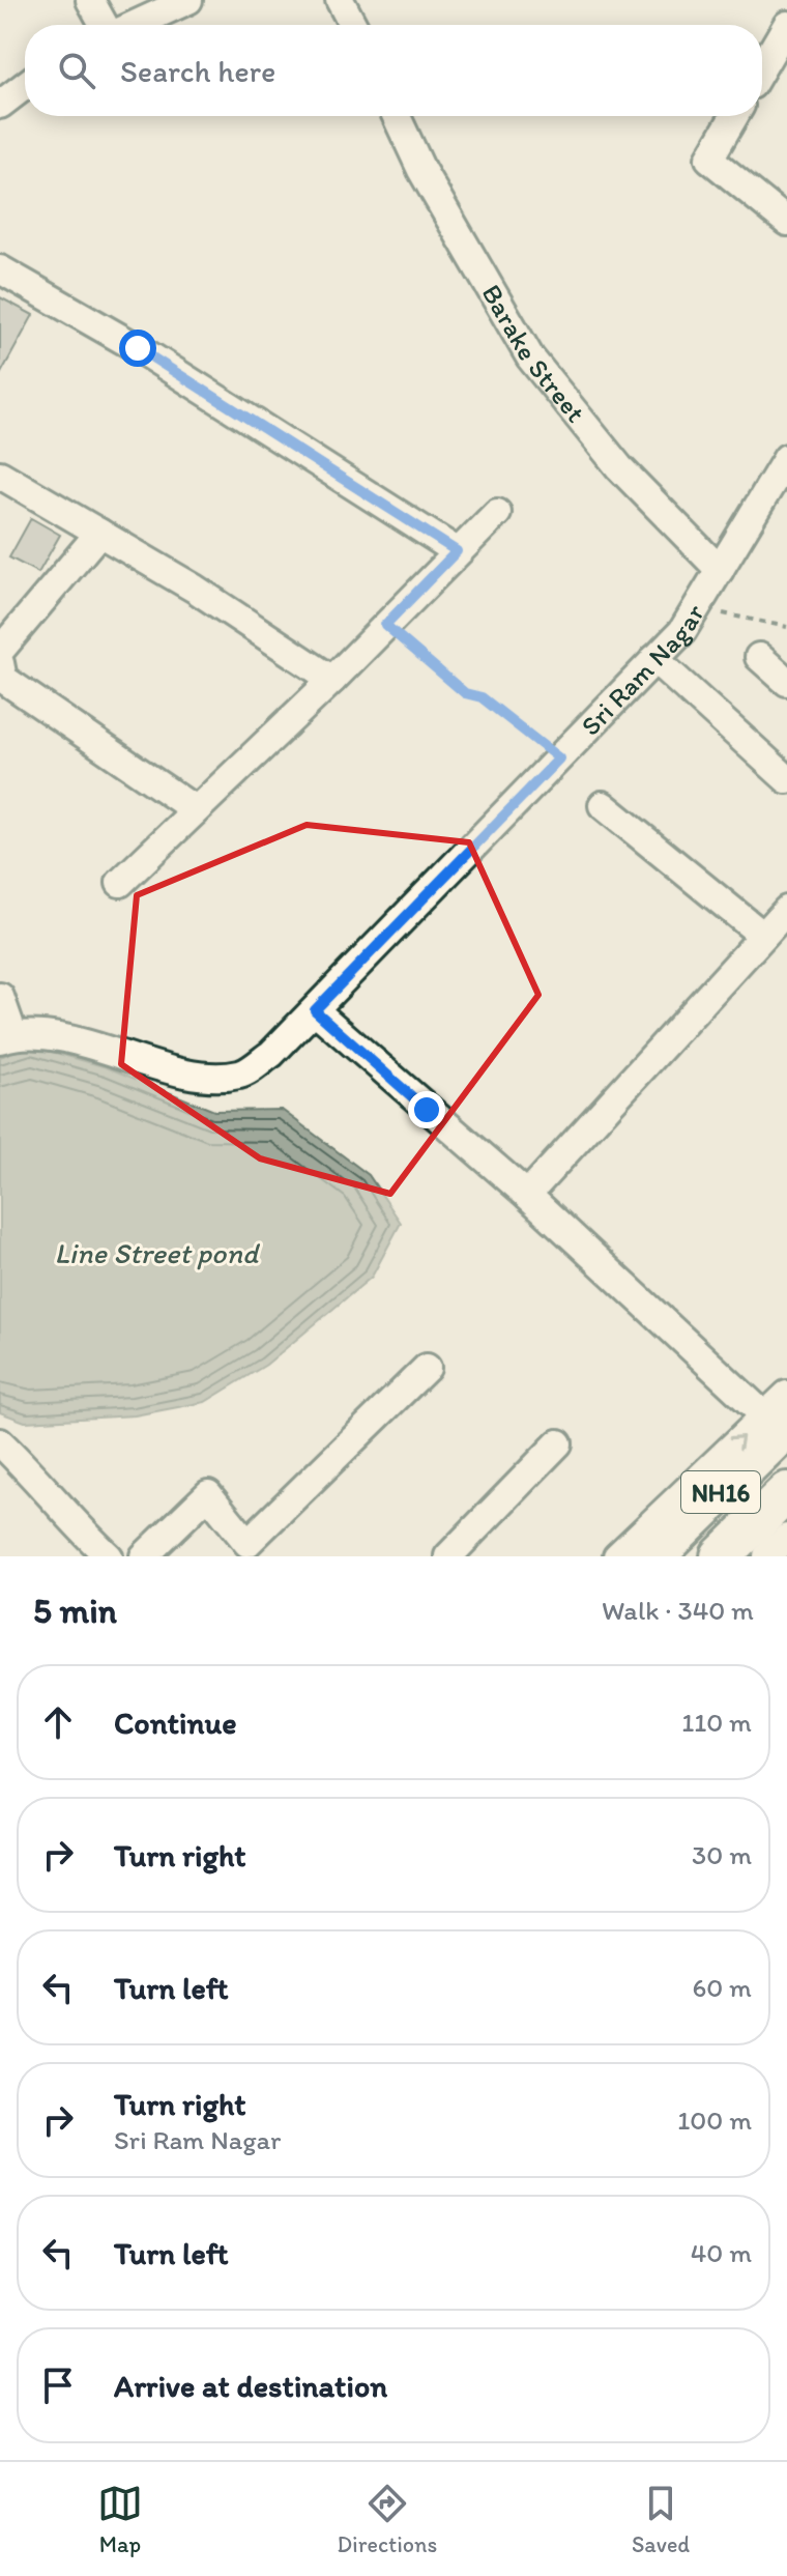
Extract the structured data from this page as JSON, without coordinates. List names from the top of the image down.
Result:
{
  "streets": {
    "highway": ["NH16"],
    "street": ["Barake Street", "Sri Ram Nagar"]
  },
  "crossings": [
    ["Barake Street", "Sri Ram Nagar"]
  ],
  "water": ["Line Street pond"],
  "page": {
    "search": "Search here",
    "heading": ["5 min", "Walk · 340 m"],
    "list": [
      ["Continue", "110 m"],
      ["Turn right", "30 m"],
      ["Turn left", "60 m"],
      ["Turn right", "Sri Ram Nagar", "100 m"],
      ["Turn left", "40 m"],
      "Arrive at destination"
    ],
    "nav": ["Map", "Directions", "Saved"]
  }
}
